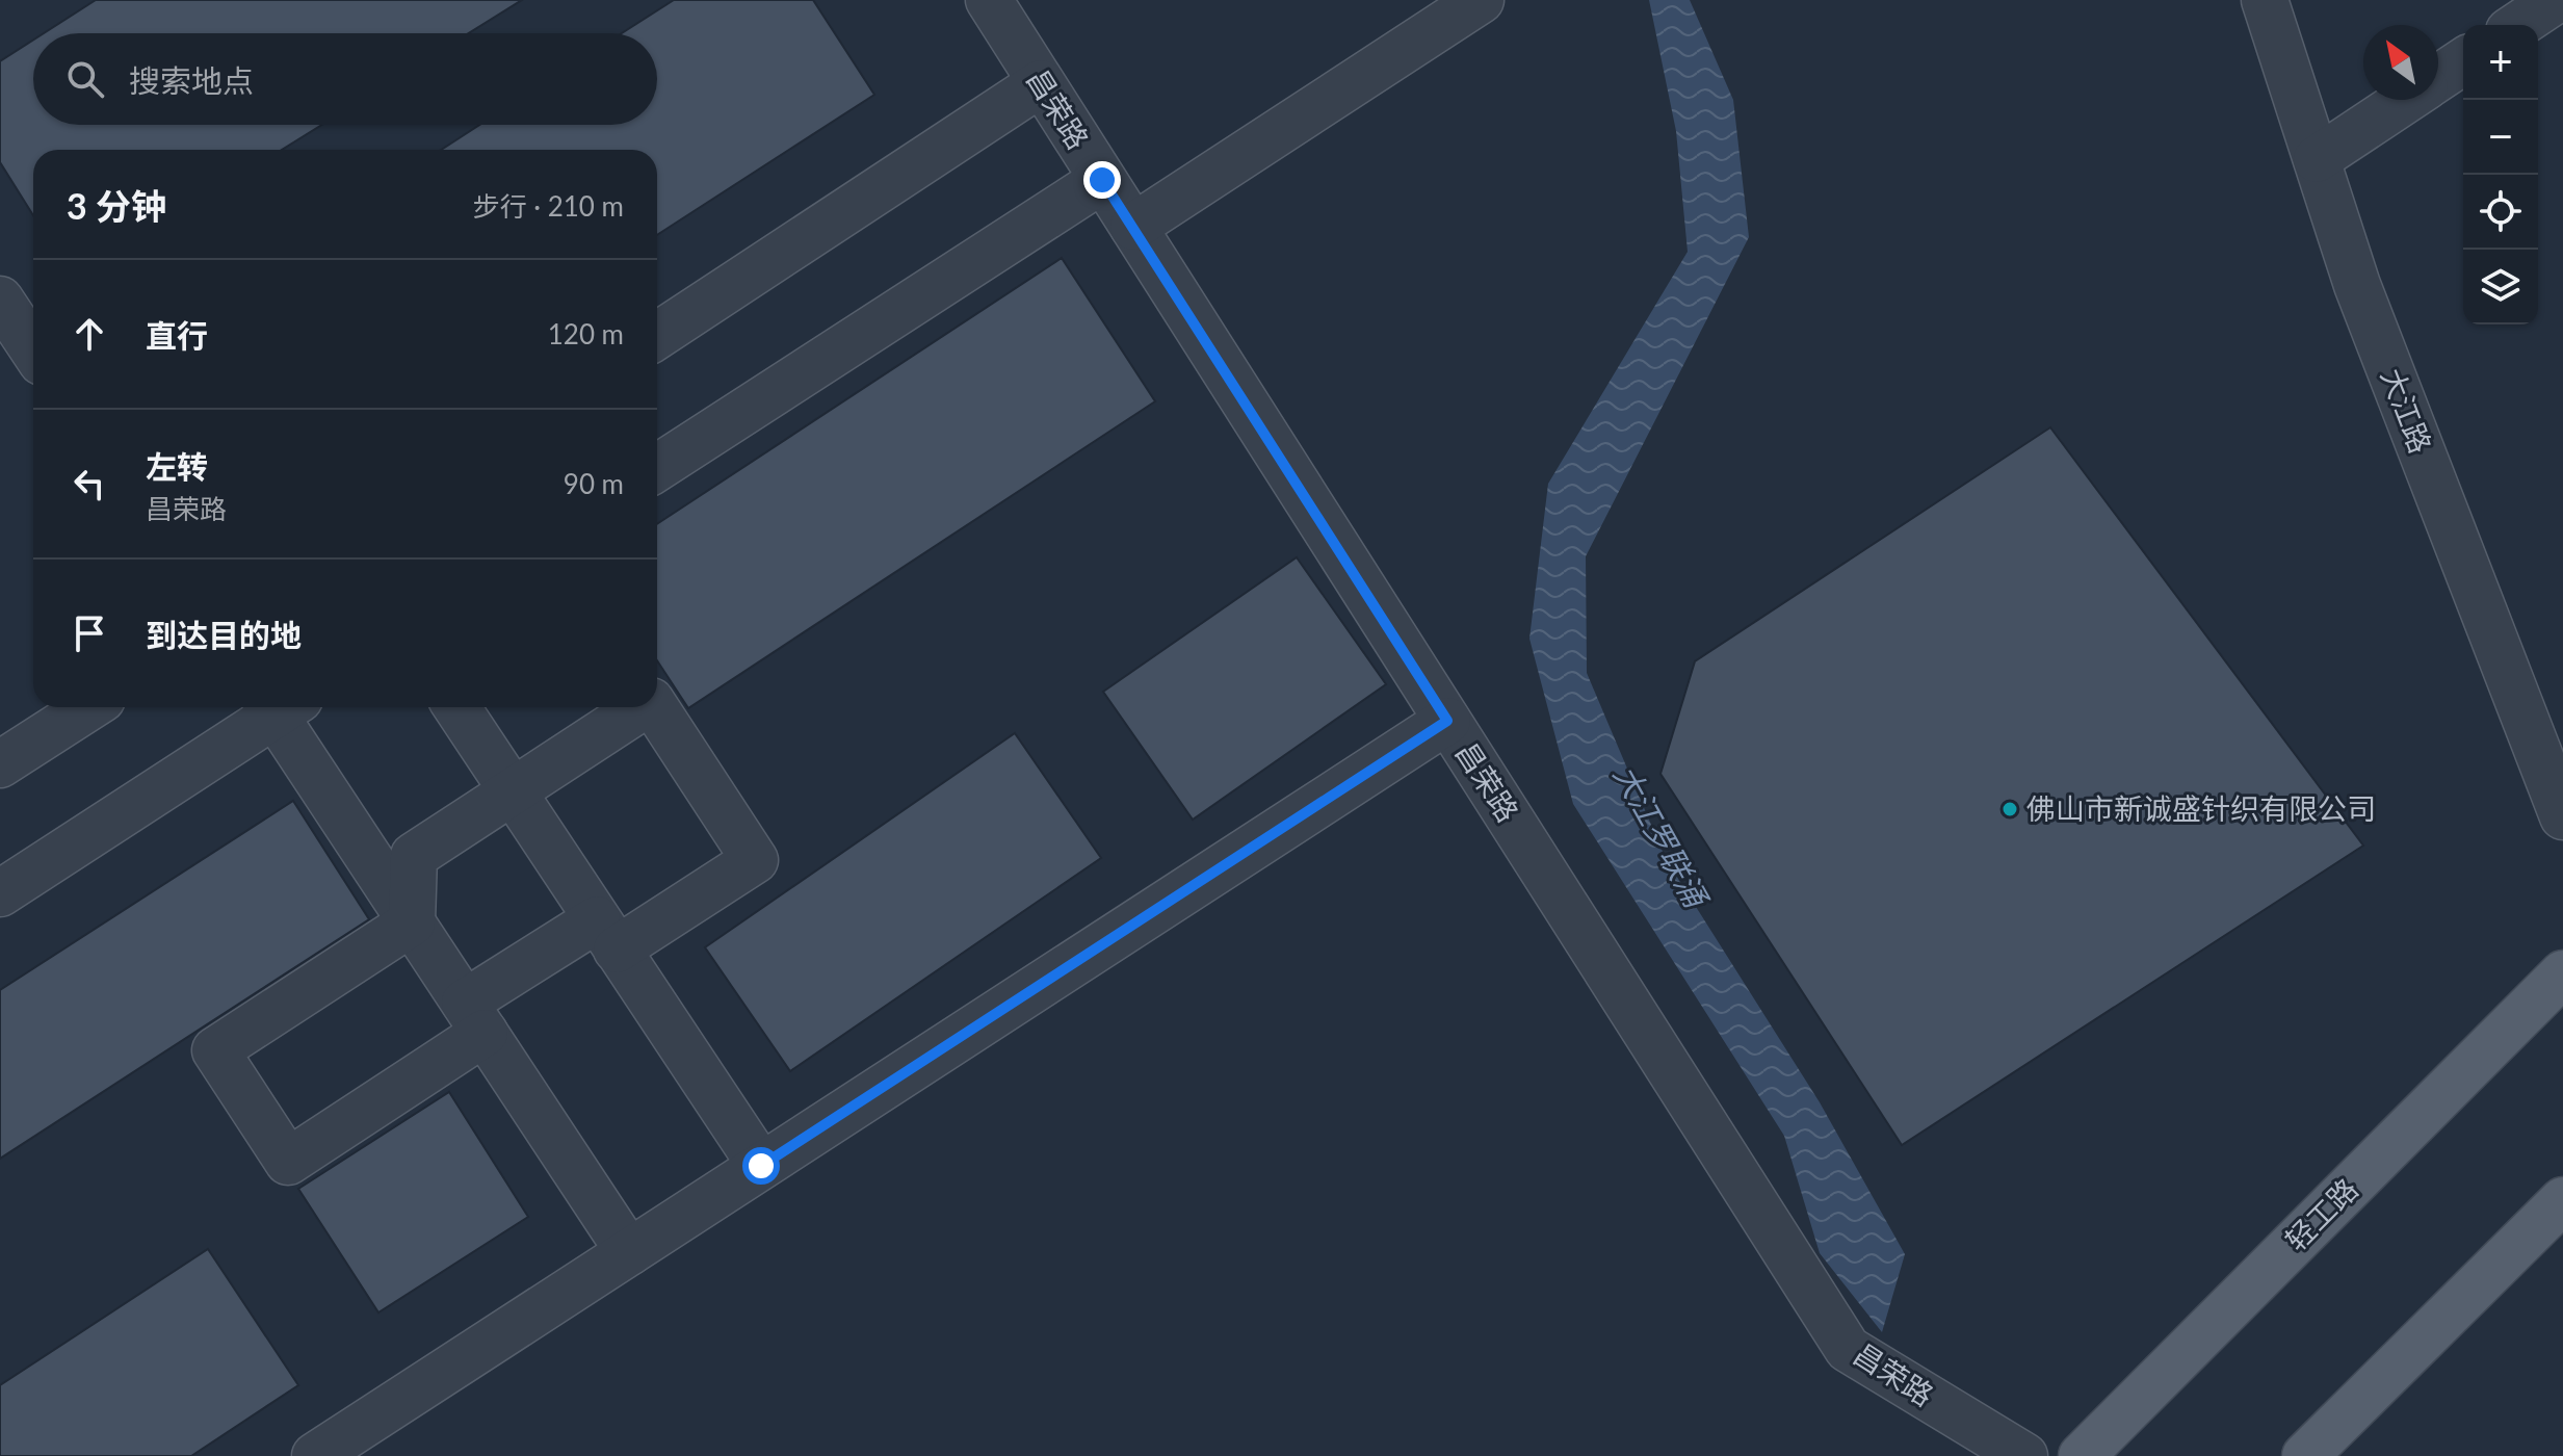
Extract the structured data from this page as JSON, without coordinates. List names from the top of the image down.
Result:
{
  "streets": {
    "main road": ["轻工路"],
    "street": ["昌荣路", "大江路"]
  },
  "water": ["大江罗联涌"],
  "places": ["佛山市新诚盛针织有限公司"],
  "north": "top left",
  "page": {
    "map_buttons": ["+", "−"],
    "search": "搜索地点",
    "heading": ["3 分钟", "步行 · 210 m"],
    "list": [
      ["直行", "120 m"],
      ["左转", "昌荣路", "90 m"],
      "到达目的地"
    ]
  }
}
